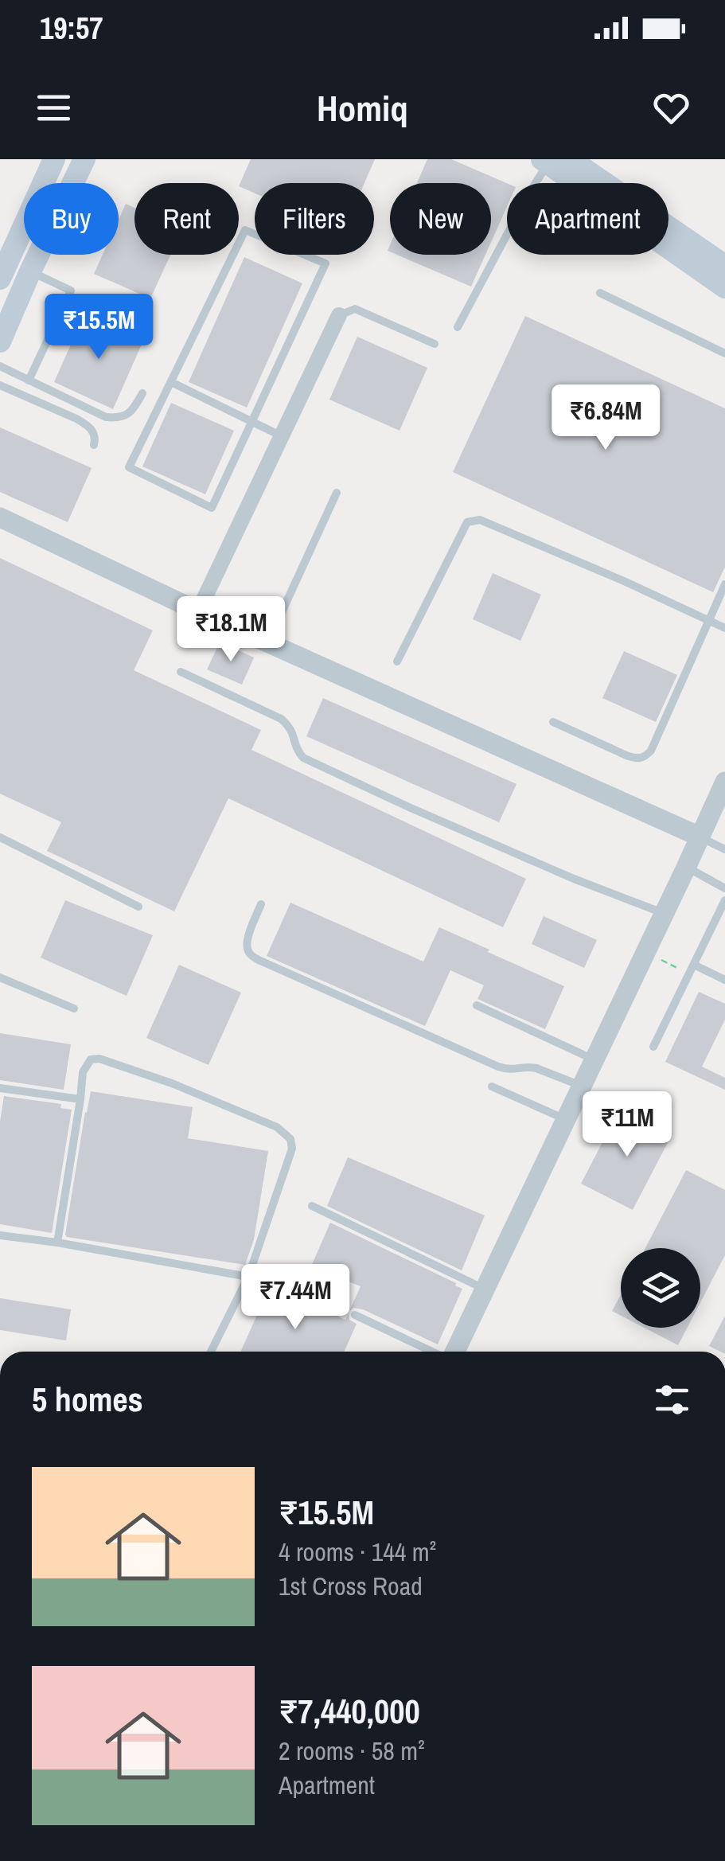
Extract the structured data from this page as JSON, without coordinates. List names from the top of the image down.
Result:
{
  "page": {
    "status": "19:57",
    "header": "Homiq",
    "chip": [
      "Buy",
      "Rent",
      "Filters",
      "New",
      "Apartment"
    ],
    "price": [
      "₹15.5M",
      "₹6.84M",
      "₹18.1M",
      "₹11M",
      "₹7.44M"
    ],
    "heading": "5 homes",
    "list": [
      {
        "name": "₹15.5M",
        "note": "4 rooms · 144 m² · 1st Cross Road"
      },
      {
        "name": "₹7,440,000",
        "note": "2 rooms · 58 m² · Apartment"
      }
    ]
  }
}
